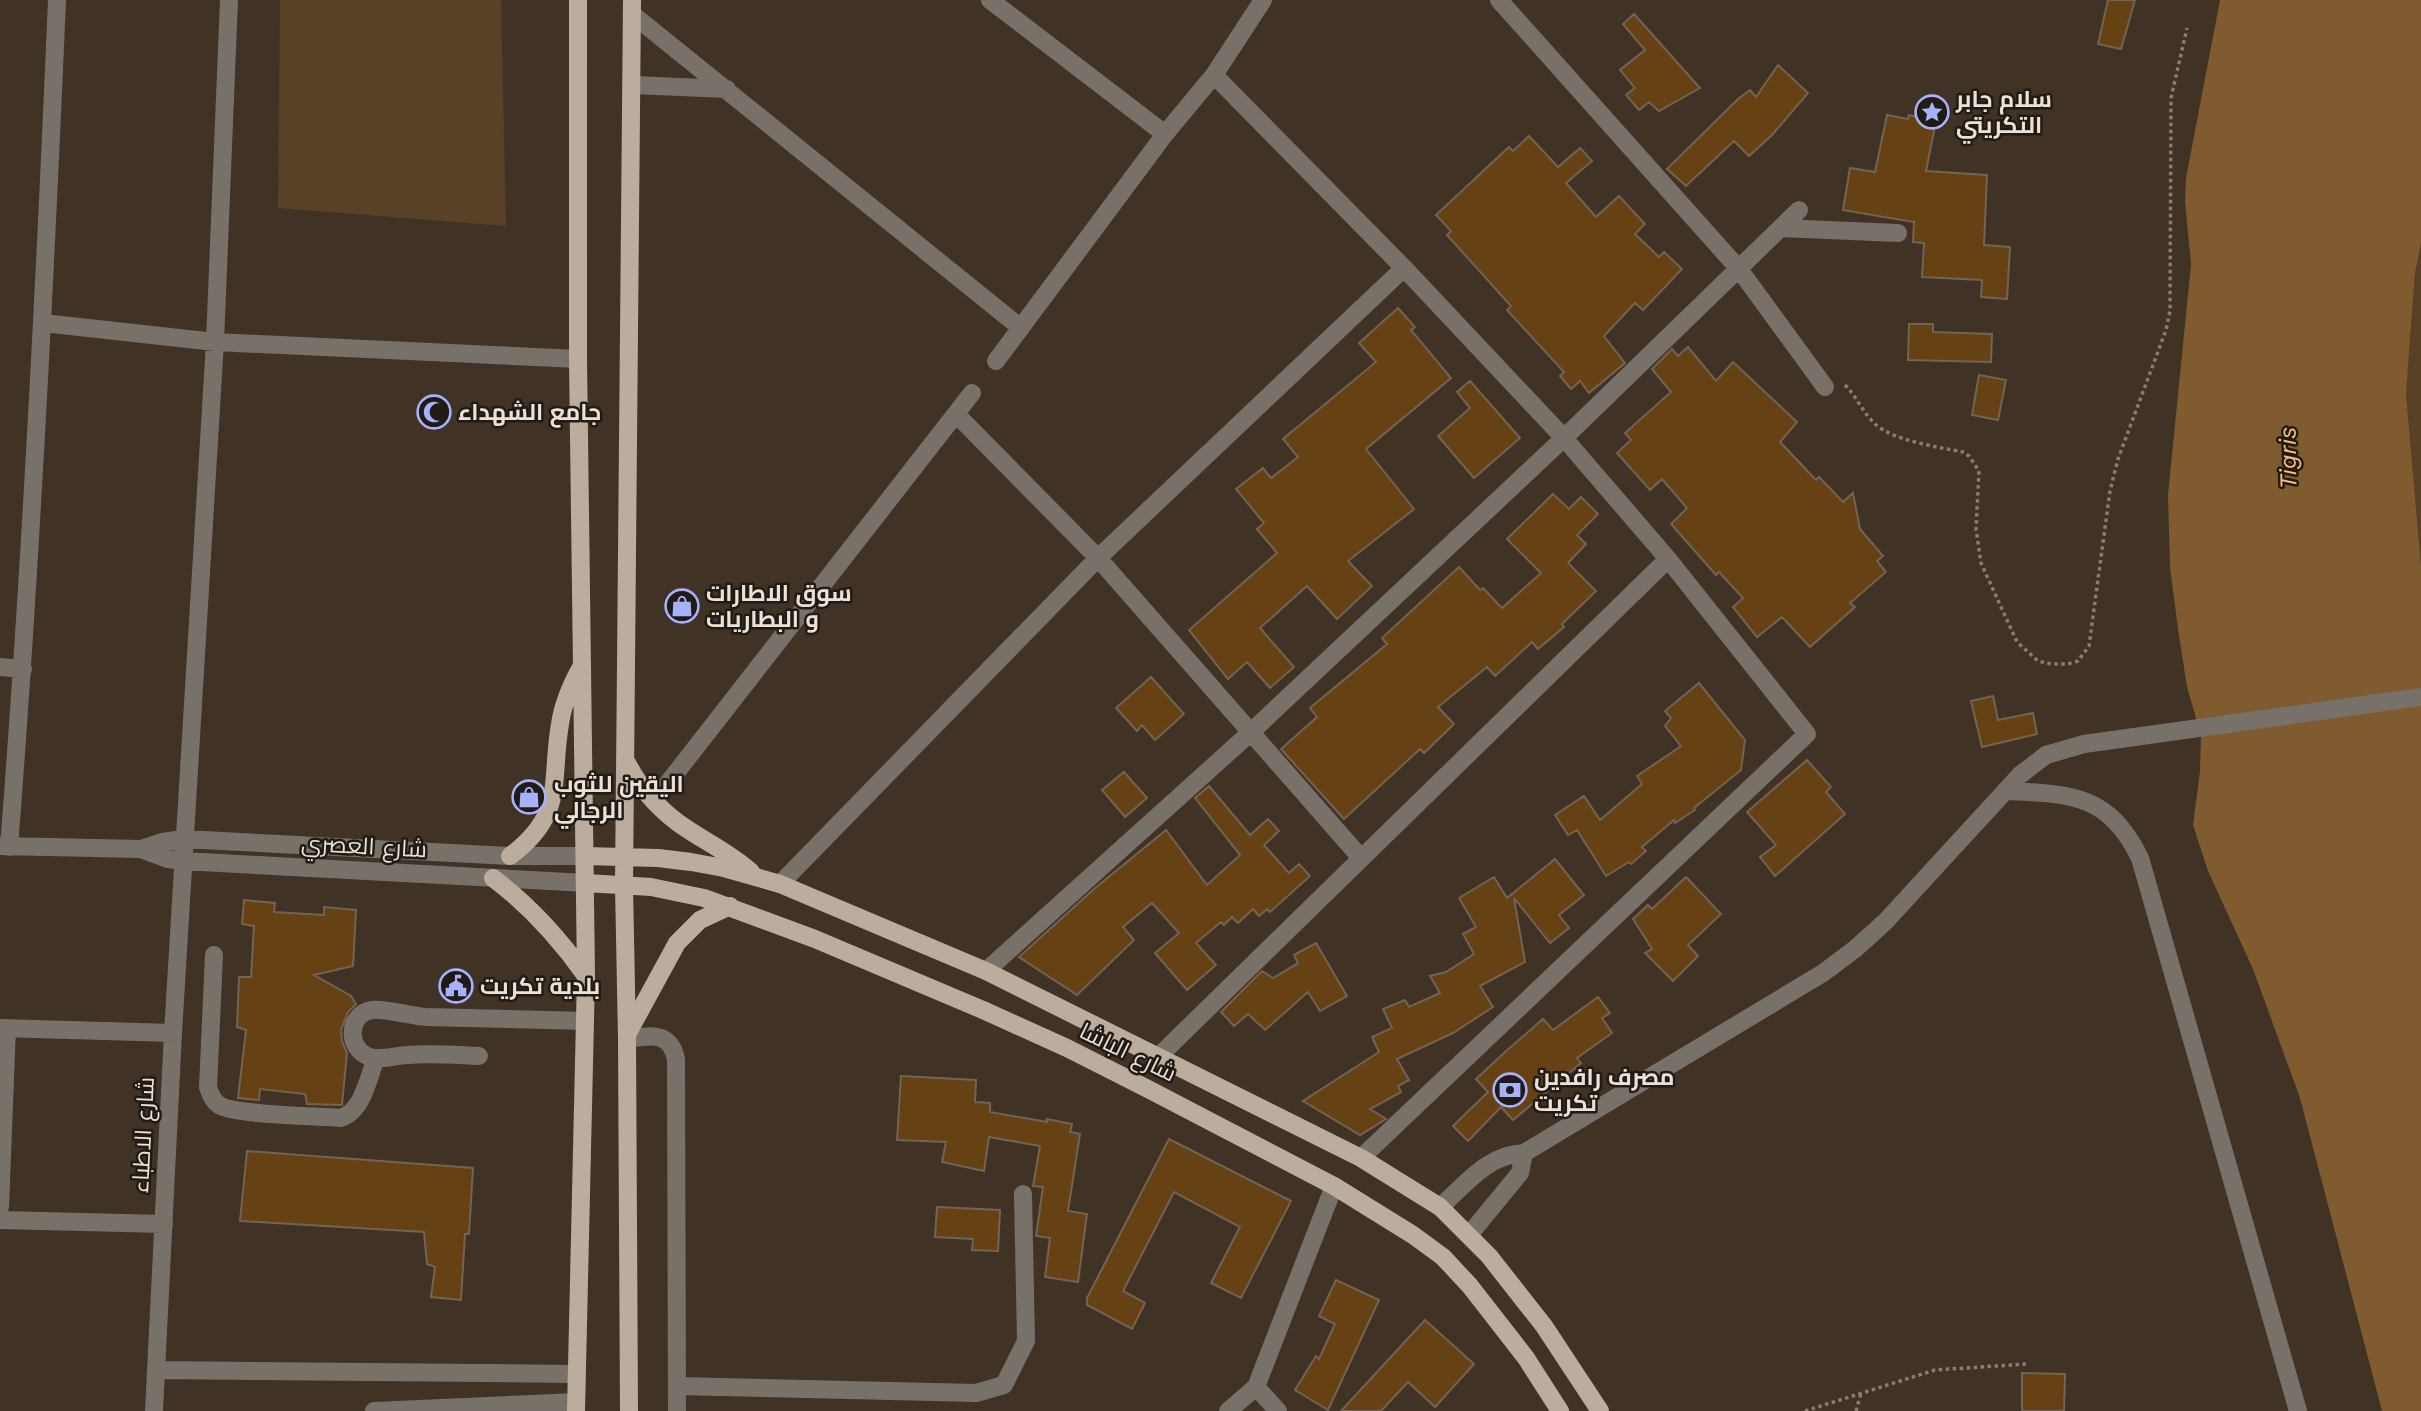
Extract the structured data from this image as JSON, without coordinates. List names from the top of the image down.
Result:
{
  "streets": {
    "main road": ["شارع الباشا"],
    "street": ["شارع العصري", "شارع الاطباء"]
  },
  "crossings": [
    ["شارع العصري", "شارع الباشا"],
    ["شارع العصري", "شارع الاطباء"]
  ],
  "water": ["Tigris"],
  "places": {
    "place": ["سلام جابر التكريتي"],
    "mosque": ["جامع الشهداء"],
    "shop": ["سوق الاطارات و البطاريات", "اليقين للثوب الرجالي"],
    "public building": ["بلدية تكريت"],
    "bank": ["مصرف رافدين تكريت"]
  }
}
